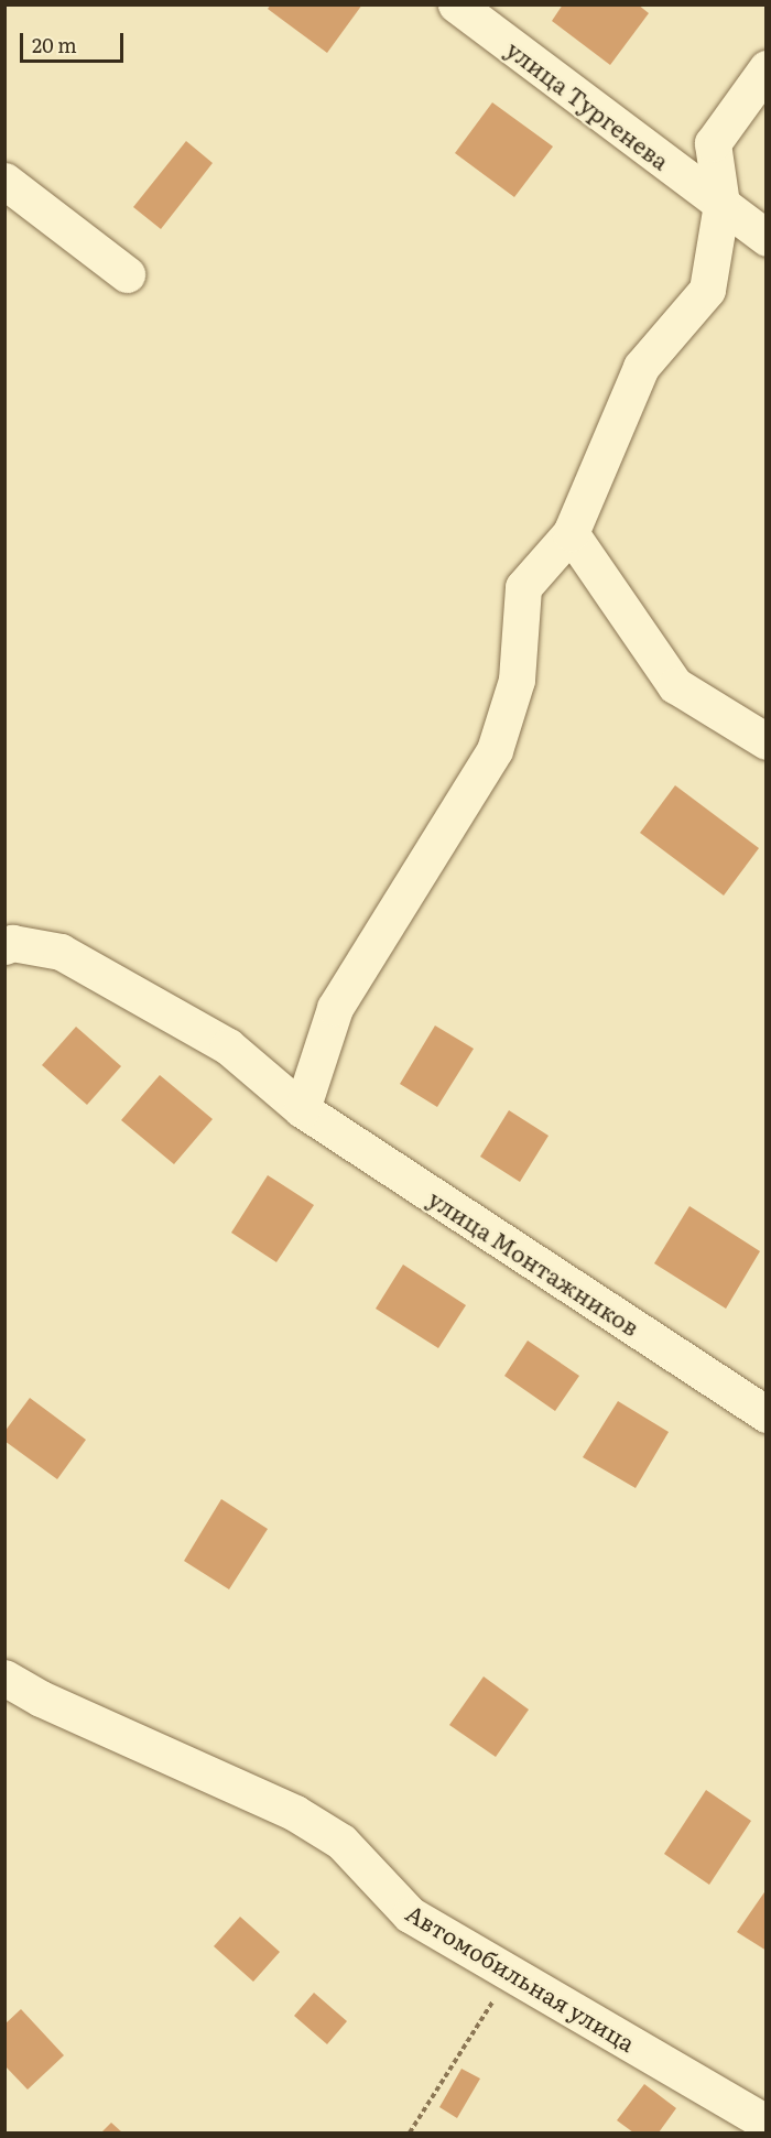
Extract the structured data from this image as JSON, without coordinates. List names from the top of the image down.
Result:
{
  "streets": {
    "street": ["улица Тургенева", "улица Монтажников", "Автомобильная улица"]
  },
  "scale_bar": "20 m"
}
